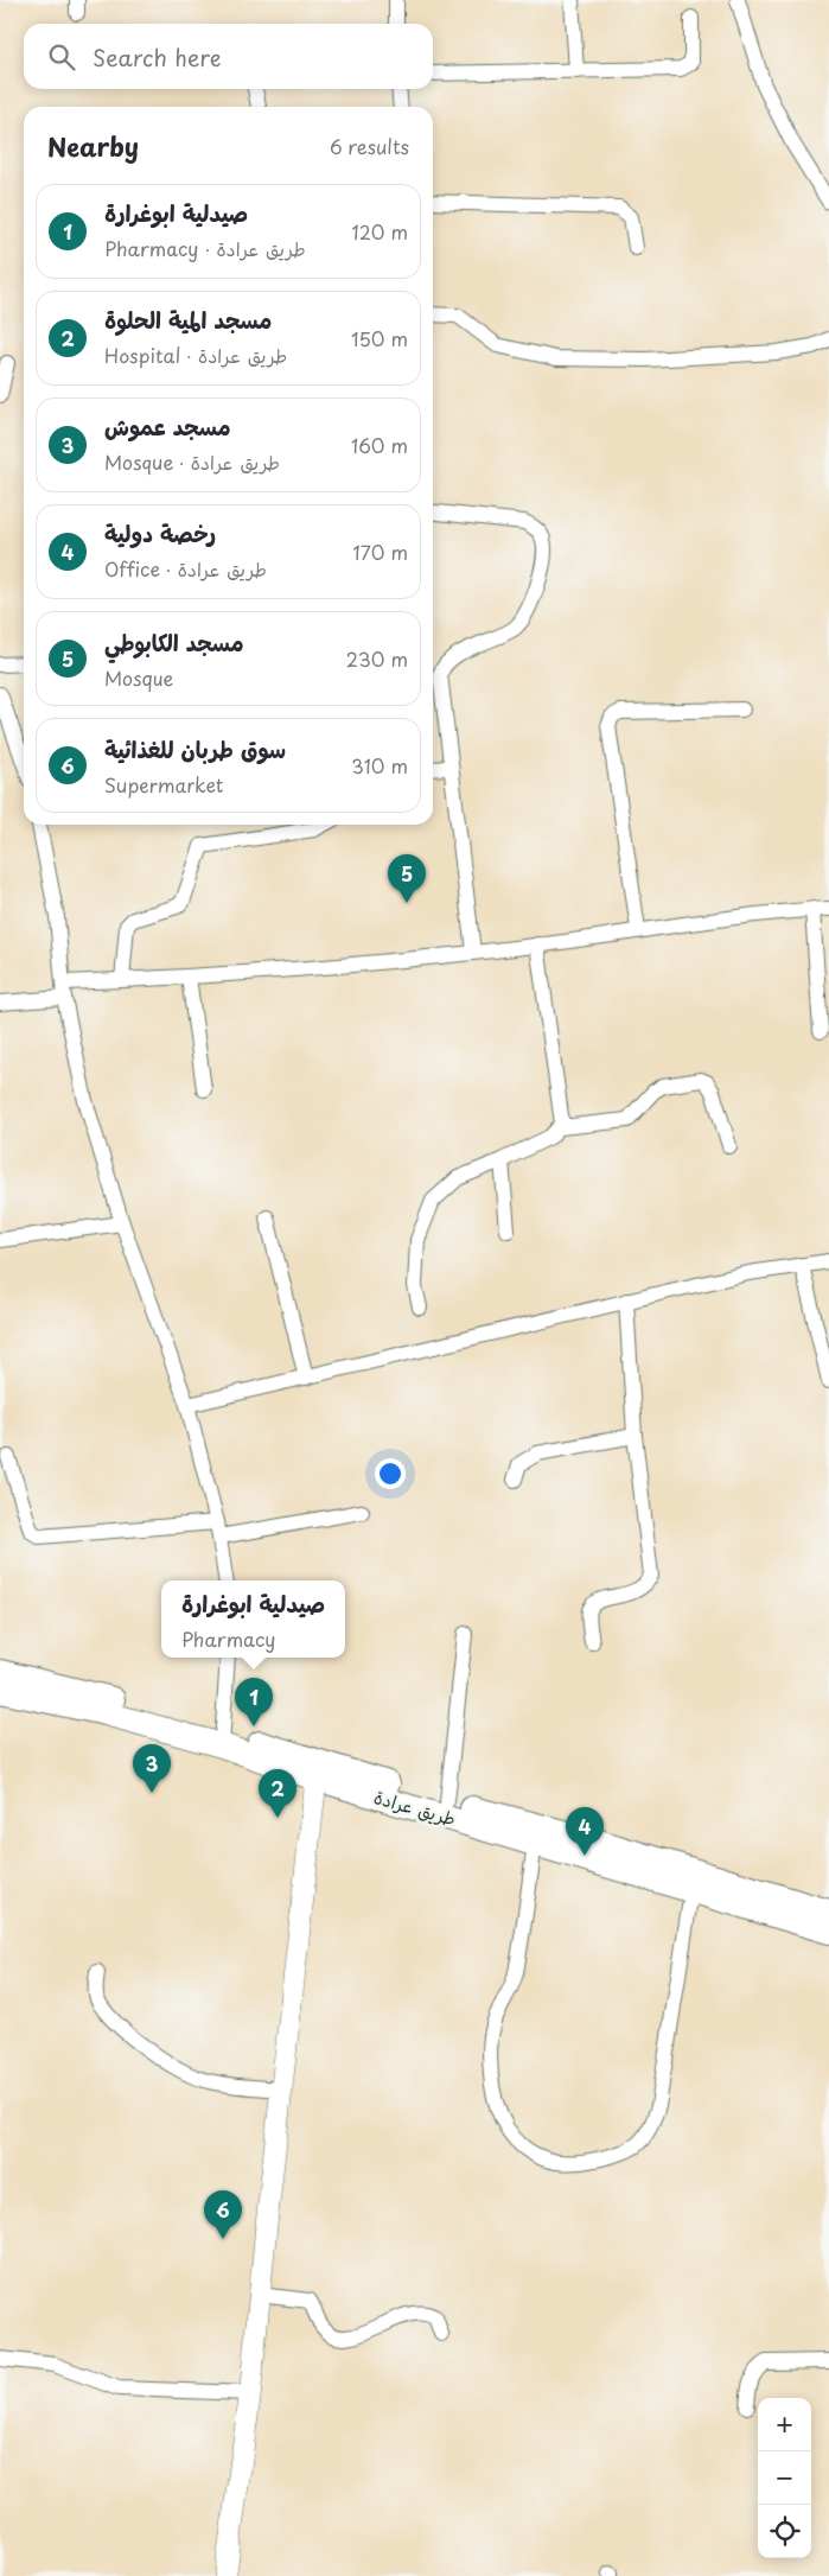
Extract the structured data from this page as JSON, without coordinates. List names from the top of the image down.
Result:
{
  "streets": {
    "main road": ["طريق عرادة"]
  },
  "page": {
    "search": "Search here",
    "heading": ["Nearby", "6 results"],
    "list": [
      {
        "mark": "1",
        "name": "صيدلية ابوغرارة",
        "note": "Pharmacy · طريق عرادة",
        "value": "120 m"
      },
      {
        "mark": "2",
        "name": "مسجد المية الحلوة",
        "note": "Hospital · طريق عرادة",
        "value": "150 m"
      },
      {
        "mark": "3",
        "name": "مسجد عموش",
        "note": "Mosque · طريق عرادة",
        "value": "160 m"
      },
      {
        "mark": "4",
        "name": "رخصة دولية",
        "note": "Office · طريق عرادة",
        "value": "170 m"
      },
      {
        "mark": "5",
        "name": "مسجد الكابوطي",
        "note": "Mosque",
        "value": "230 m"
      },
      {
        "mark": "6",
        "name": "سوق طربان للغذائية",
        "note": "Supermarket",
        "value": "310 m"
      }
    ],
    "pins": [
      "5",
      "1",
      "3",
      "2",
      "4",
      "6"
    ],
    "popup": ["صيدلية ابوغرارة", "Pharmacy"],
    "map_buttons": ["+", "−"]
  }
}
